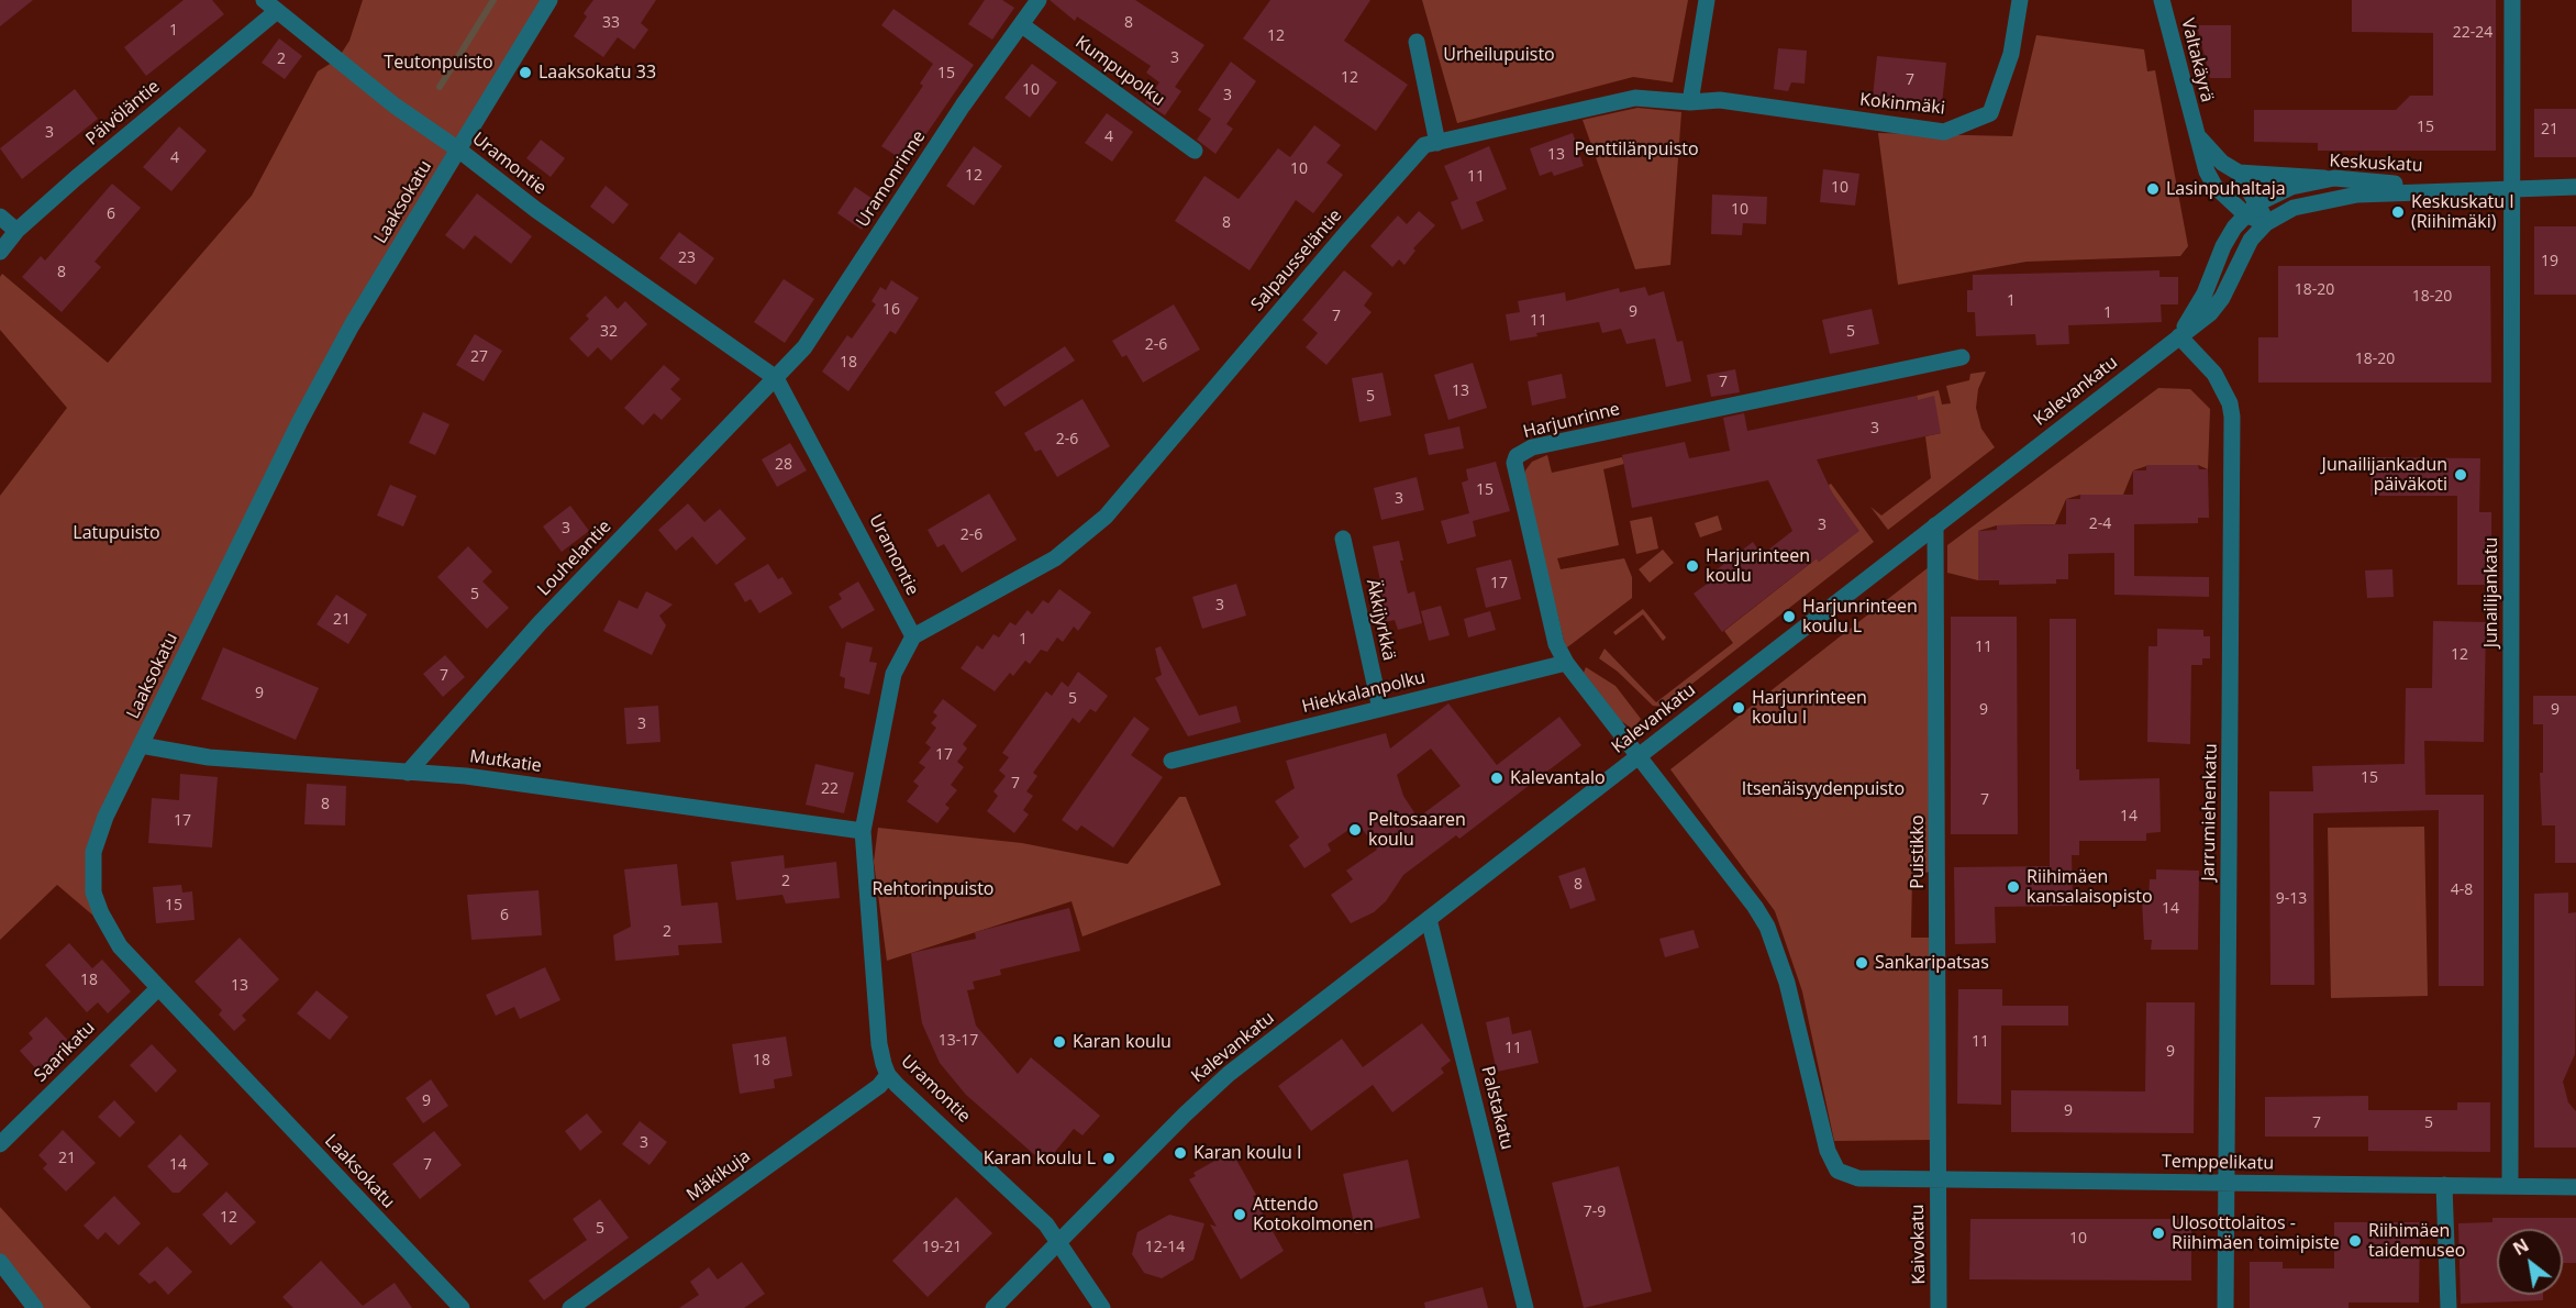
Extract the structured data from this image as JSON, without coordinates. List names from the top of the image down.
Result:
{
  "streets": {
    "street": [
      "Valtakäyrä",
      "Kumpupolku",
      "Kokinmäki",
      "Päivöläntie",
      "Uramontie",
      "Keskuskatu",
      "Uramonrinne",
      "Laaksokatu",
      "Salpausseläntie",
      "Kalevankatu",
      "Harjunrinne",
      "Louhelantie",
      "Junailijankatu",
      "Äkkijyrkkä",
      "Hiekkalanpolku",
      "Mutkatie",
      "Jarrumiehenkatu",
      "Puistikko",
      "Saarikatu",
      "Palstakatu",
      "Temppelikatu",
      "Mäkikuja",
      "Kaivokatu"
    ]
  },
  "crossings": [
    ["Valtakäyrä", "Keskuskatu"],
    ["Valtakäyrä", "Kalevankatu"],
    ["Kumpupolku", "Uramonrinne"],
    ["Kokinmäki", "Salpausseläntie"],
    ["Päivöläntie", "Uramontie"],
    ["Uramontie", "Uramonrinne"],
    ["Uramontie", "Laaksokatu"],
    ["Uramontie", "Salpausseläntie"],
    ["Uramontie", "Kalevankatu"],
    ["Uramontie", "Louhelantie"],
    ["Uramontie", "Mutkatie"],
    ["Uramontie", "Mäkikuja"],
    ["Keskuskatu", "Kalevankatu"],
    ["Keskuskatu", "Junailijankatu"],
    ["Uramonrinne", "Louhelantie"],
    ["Laaksokatu", "Mutkatie"],
    ["Laaksokatu", "Saarikatu"],
    ["Kalevankatu", "Harjunrinne"],
    ["Kalevankatu", "Jarrumiehenkatu"],
    ["Kalevankatu", "Puistikko"],
    ["Kalevankatu", "Palstakatu"],
    ["Kalevankatu", "Temppelikatu"],
    ["Harjunrinne", "Hiekkalanpolku"],
    ["Harjunrinne", "Temppelikatu"],
    ["Louhelantie", "Mutkatie"],
    ["Junailijankatu", "Temppelikatu"],
    ["Äkkijyrkkä", "Hiekkalanpolku"],
    ["Jarrumiehenkatu", "Temppelikatu"],
    ["Puistikko", "Temppelikatu"],
    ["Puistikko", "Kaivokatu"],
    ["Temppelikatu", "Kaivokatu"]
  ],
  "parks": [
    "Urheilupuisto",
    "Teutonpuisto",
    "Penttilänpuisto",
    "Latupuisto",
    "Itsenäisyydenpuisto",
    "Rehtorinpuisto"
  ],
  "places": [
    "Laaksokatu 33",
    "Lasinpuhaltaja",
    "Keskuskatu I (Riihimäki)",
    "Junailijankadun päiväkoti",
    "Harjurinteen koulu",
    "Harjunrinteen koulu L",
    "Harjunrinteen koulu I",
    "Kalevantalo",
    "Peltosaaren koulu",
    "Riihimäen kansalaisopisto",
    "Sankaripatsas",
    "Karan koulu",
    "Karan koulu I",
    "Karan koulu L",
    "Attendo Kotokolmonen",
    "Ulosottolaitos - Riihimäen toimipiste",
    "Riihimäen taidemuseo"
  ],
  "house_numbers": [
    "33",
    "8",
    "1",
    "22-24",
    "12",
    "3",
    "2",
    "15",
    "12",
    "7",
    "10",
    "3",
    "15",
    "21",
    "3",
    "4",
    "13",
    "4",
    "10",
    "12",
    "11",
    "10",
    "10",
    "6",
    "8",
    "23",
    "19",
    "8",
    "18-20",
    "18-20",
    "1",
    "16",
    "9",
    "1",
    "7",
    "11",
    "32",
    "5",
    "2-6",
    "27",
    "18-20",
    "18",
    "7",
    "13",
    "5",
    "3",
    "2-6",
    "28",
    "15",
    "3",
    "2-4",
    "3",
    "3",
    "2-6",
    "17",
    "5",
    "3",
    "21",
    "1",
    "11",
    "12",
    "7",
    "9",
    "5",
    "9",
    "9",
    "3",
    "17",
    "15",
    "7",
    "22",
    "7",
    "8",
    "14",
    "17",
    "2",
    "8",
    "4-8",
    "9-13",
    "15",
    "14",
    "6",
    "2",
    "18",
    "13",
    "13-17",
    "11",
    "11",
    "9",
    "18",
    "9",
    "9",
    "7",
    "5",
    "3",
    "21",
    "14",
    "7",
    "7-9",
    "12",
    "5",
    "10",
    "19-21",
    "12-14"
  ],
  "north": "top left"
}
